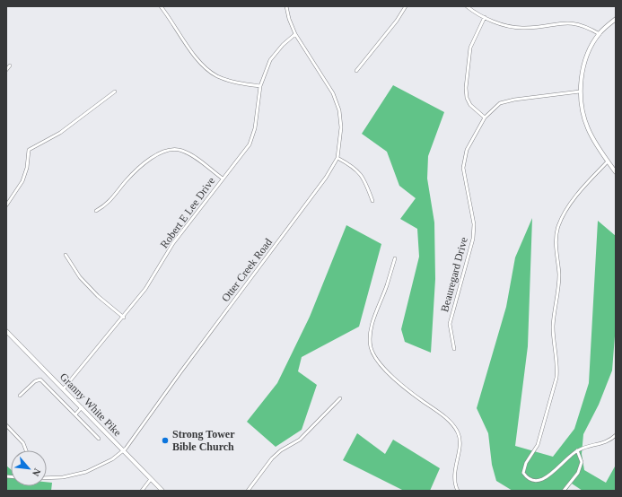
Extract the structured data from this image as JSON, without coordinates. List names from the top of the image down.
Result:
{
  "streets": {
    "main road": ["Granny White Pike"],
    "street": ["Robert E Lee Drive", "Otter Creek Road", "Beauregard Drive"]
  },
  "crossings": [
    ["Robert E Lee Drive", "Otter Creek Road"],
    ["Robert E Lee Drive", "Granny White Pike"],
    ["Otter Creek Road", "Granny White Pike"]
  ],
  "places": ["Strong Tower Bible Church"],
  "north": "bottom right"
}
